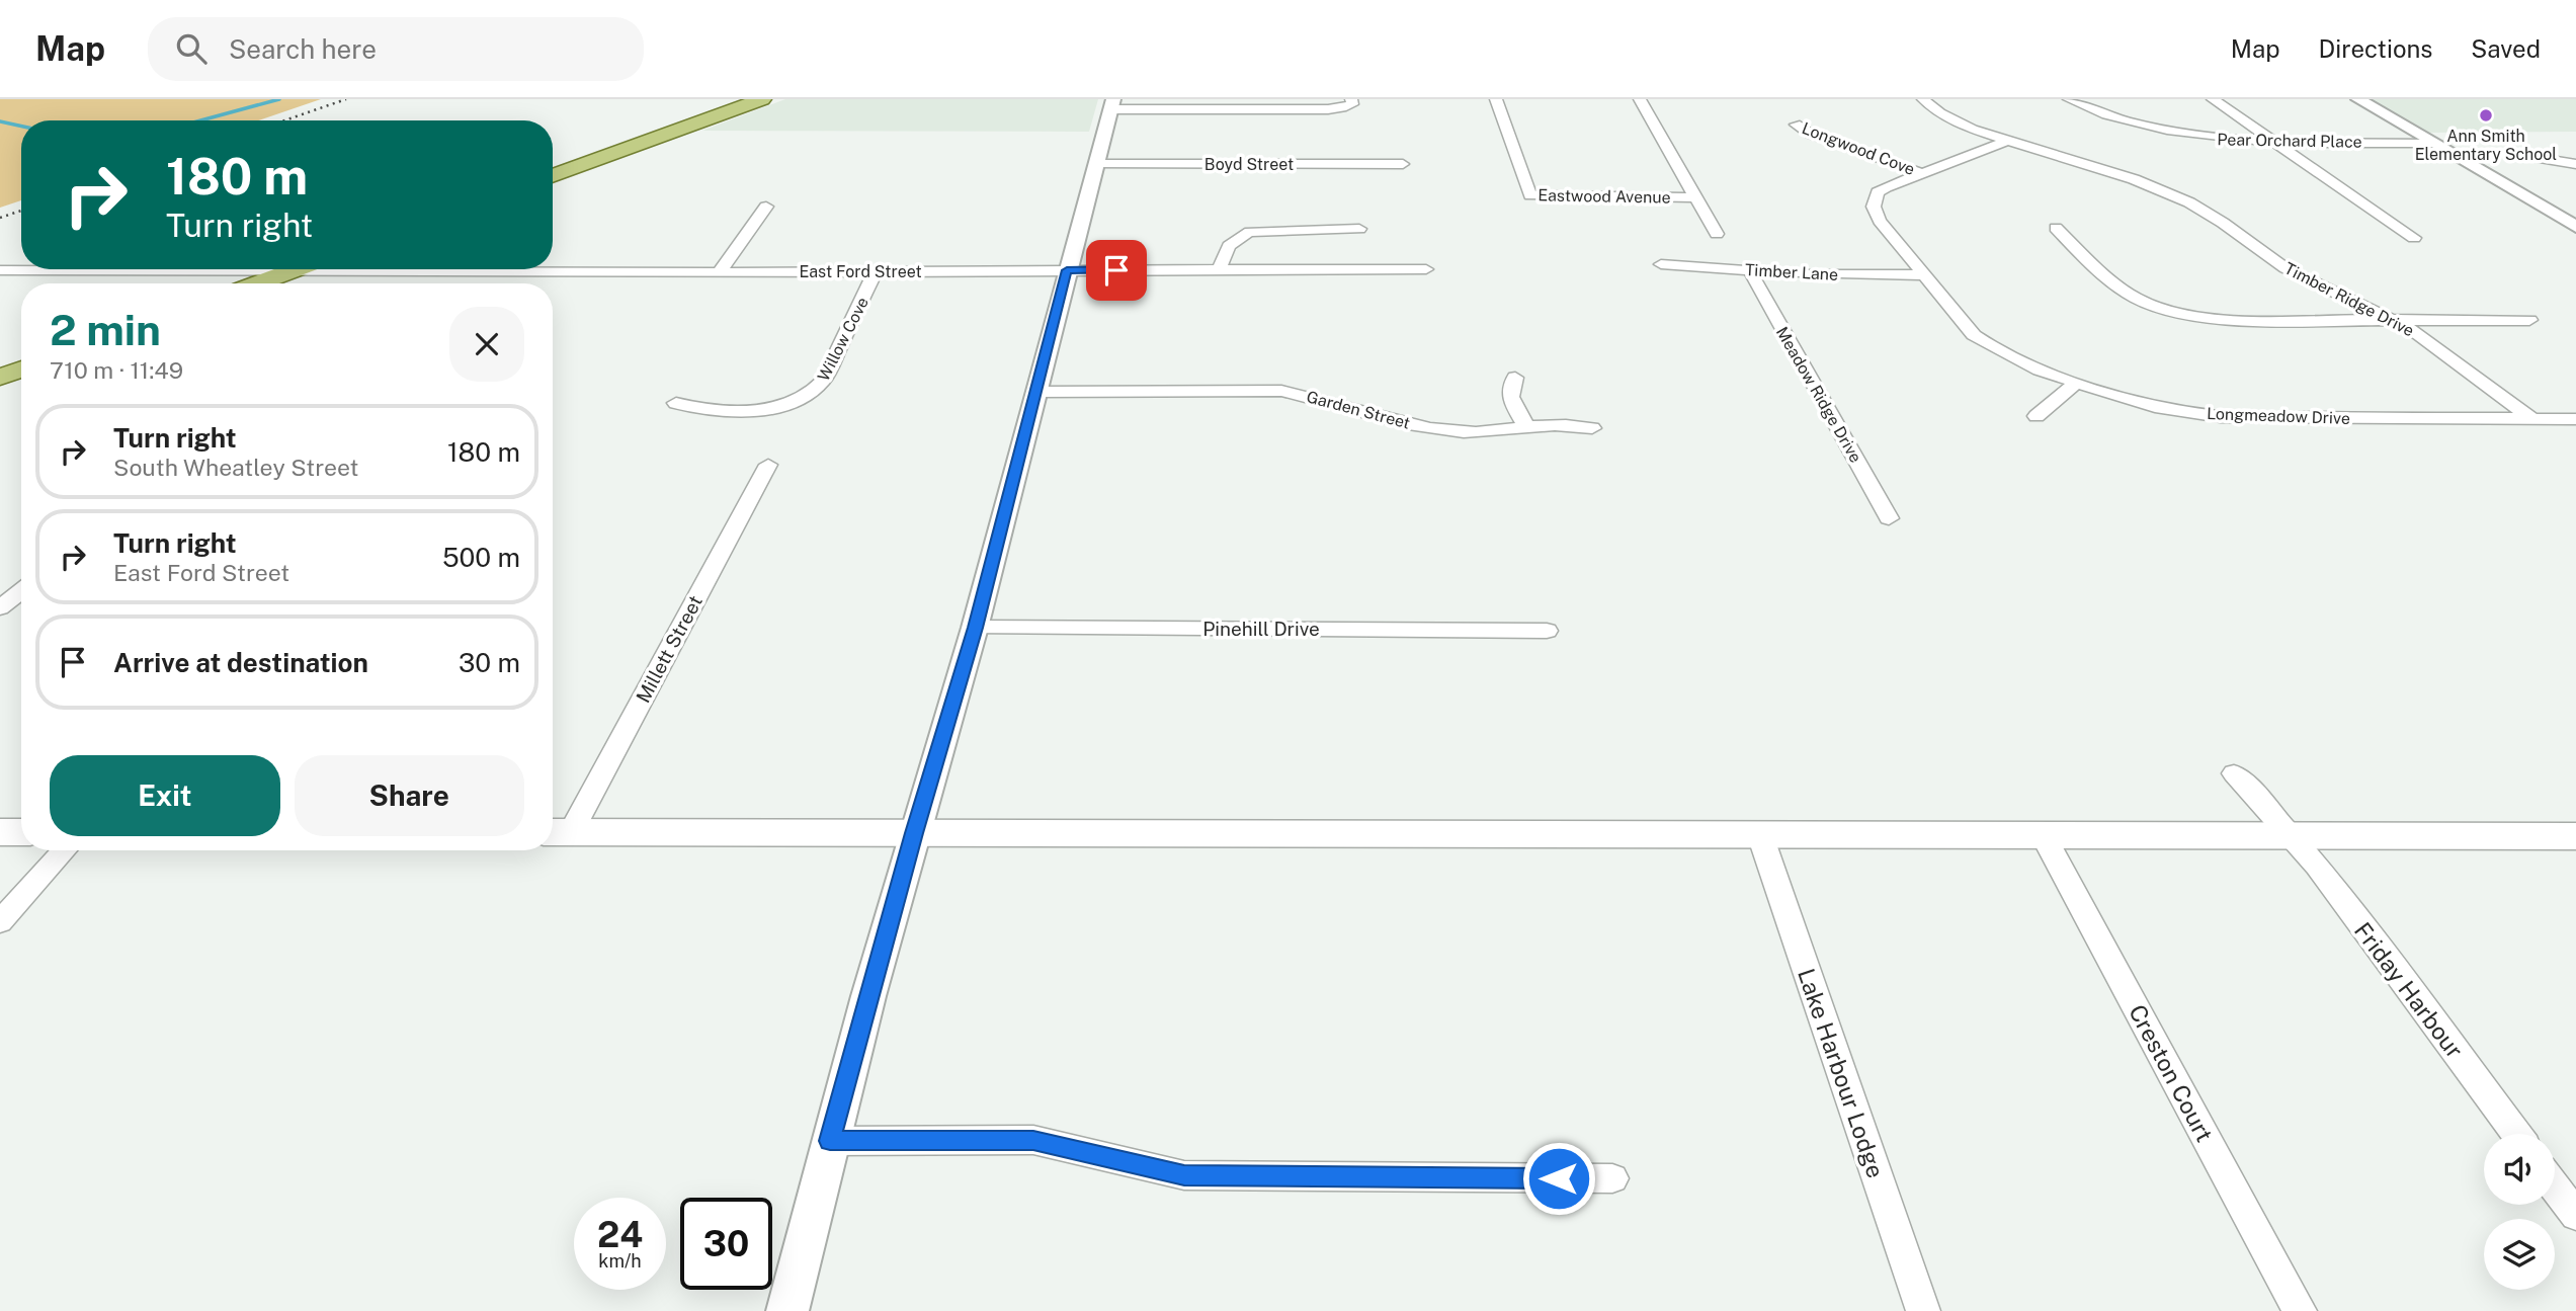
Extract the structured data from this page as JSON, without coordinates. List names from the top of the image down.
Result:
{
  "streets": {
    "street": [
      "Pear Orchard Place",
      "Longwood Cove",
      "Boyd Street",
      "Eastwood Avenue",
      "East Ford Street",
      "Timber Lane",
      "Timber Ridge Drive",
      "Willow Cove",
      "Meadow Ridge Drive",
      "Garden Street",
      "Longmeadow Drive",
      "Pinehill Drive",
      "Millett Street",
      "Friday Harbour",
      "Lake Harbour Lodge",
      "Creston Court"
    ]
  },
  "crossings": [
    ["Longwood Cove", "Longmeadow Drive"],
    ["East Ford Street", "Willow Cove"],
    ["Timber Lane", "Meadow Ridge Drive"],
    ["Timber Lane", "Longmeadow Drive"],
    ["Timber Ridge Drive", "Longmeadow Drive"]
  ],
  "places": ["Ann Smith Elementary School"],
  "page": {
    "header": "Map",
    "search": "Search here",
    "nav": ["Map", "Directions", "Saved"],
    "turn": ["180 m", "Turn right"],
    "heading": ["2 min", "710 m · 11:49"],
    "list": [
      {
        "name": "Turn right",
        "note": "South Wheatley Street",
        "value": "180 m"
      },
      {
        "name": "Turn right",
        "note": "East Ford Street",
        "value": "500 m"
      },
      {
        "name": "Arrive at destination",
        "value": "30 m"
      }
    ],
    "buttons": ["Exit", "Share"],
    "speed": "24 km/h",
    "limit": "30"
  }
}
